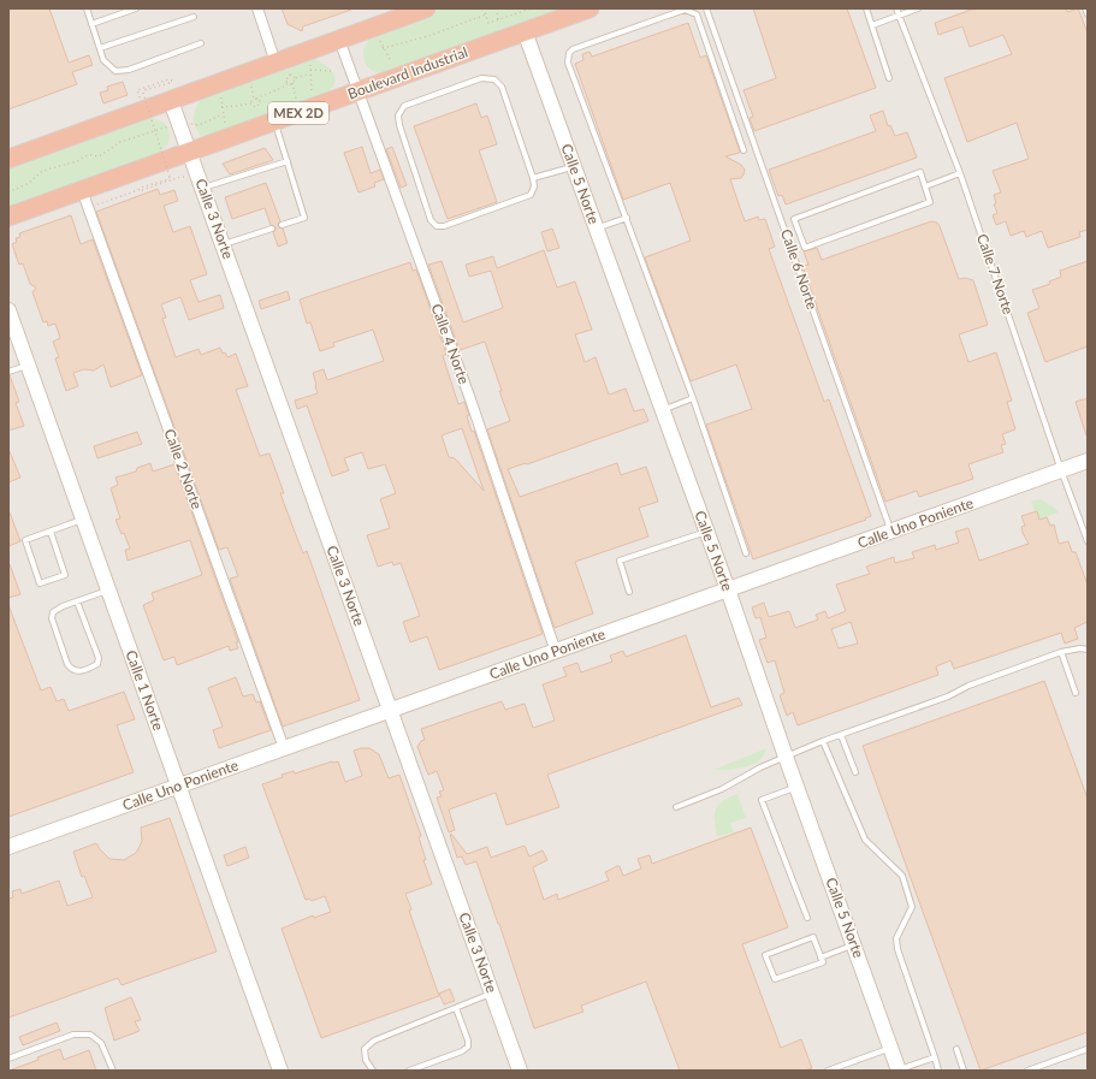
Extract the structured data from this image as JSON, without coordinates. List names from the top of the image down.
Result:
{
  "streets": {
    "highway": ["Boulevard Industrial", "MEX 2D"],
    "street": [
      "Calle 5 Norte",
      "Calle 3 Norte",
      "Calle 4 Norte",
      "Calle 2 Norte",
      "Calle Uno Poniente",
      "Calle 1 Norte"
    ],
    "lane": ["Calle 6 Norte", "Calle 7 Norte"]
  },
  "crossings": [
    ["Boulevard Industrial", "Calle 5 Norte"],
    ["Boulevard Industrial", "Calle 3 Norte"],
    ["Boulevard Industrial", "Calle 4 Norte"],
    ["Boulevard Industrial", "Calle 2 Norte"],
    ["Calle 5 Norte", "Calle Uno Poniente"],
    ["Calle 3 Norte", "Calle Uno Poniente"],
    ["Calle 6 Norte", "Calle Uno Poniente"],
    ["Calle 7 Norte", "Calle Uno Poniente"],
    ["Calle 4 Norte", "Calle Uno Poniente"],
    ["Calle 2 Norte", "Calle Uno Poniente"],
    ["Calle Uno Poniente", "Calle 1 Norte"]
  ]
}
